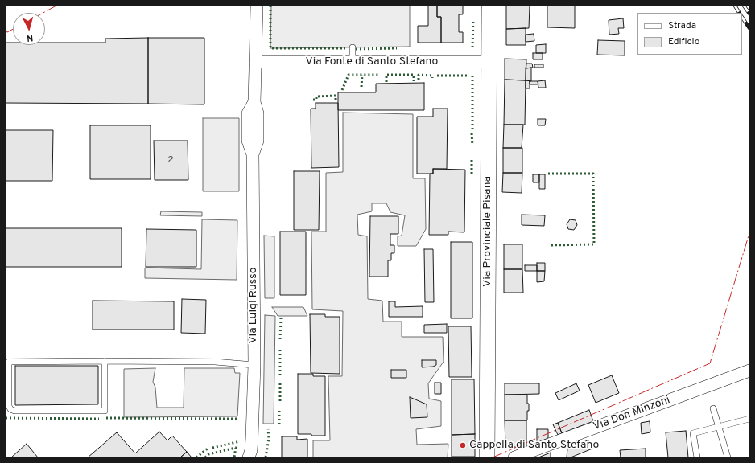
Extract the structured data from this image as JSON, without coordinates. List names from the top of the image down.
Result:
{
  "streets": {
    "street": [
      "Via Fonte di Santo Stefano",
      "Via Provinciale Pisana",
      "Via Luigi Russo",
      "Via Don Minzoni"
    ]
  },
  "crossings": [
    ["Via Fonte di Santo Stefano", "Via Provinciale Pisana"],
    ["Via Fonte di Santo Stefano", "Via Luigi Russo"]
  ],
  "places": ["Cappella di Santo Stefano"],
  "house_numbers": ["2"],
  "legend": ["Strada", "Edificio"],
  "north": "bottom"
}
